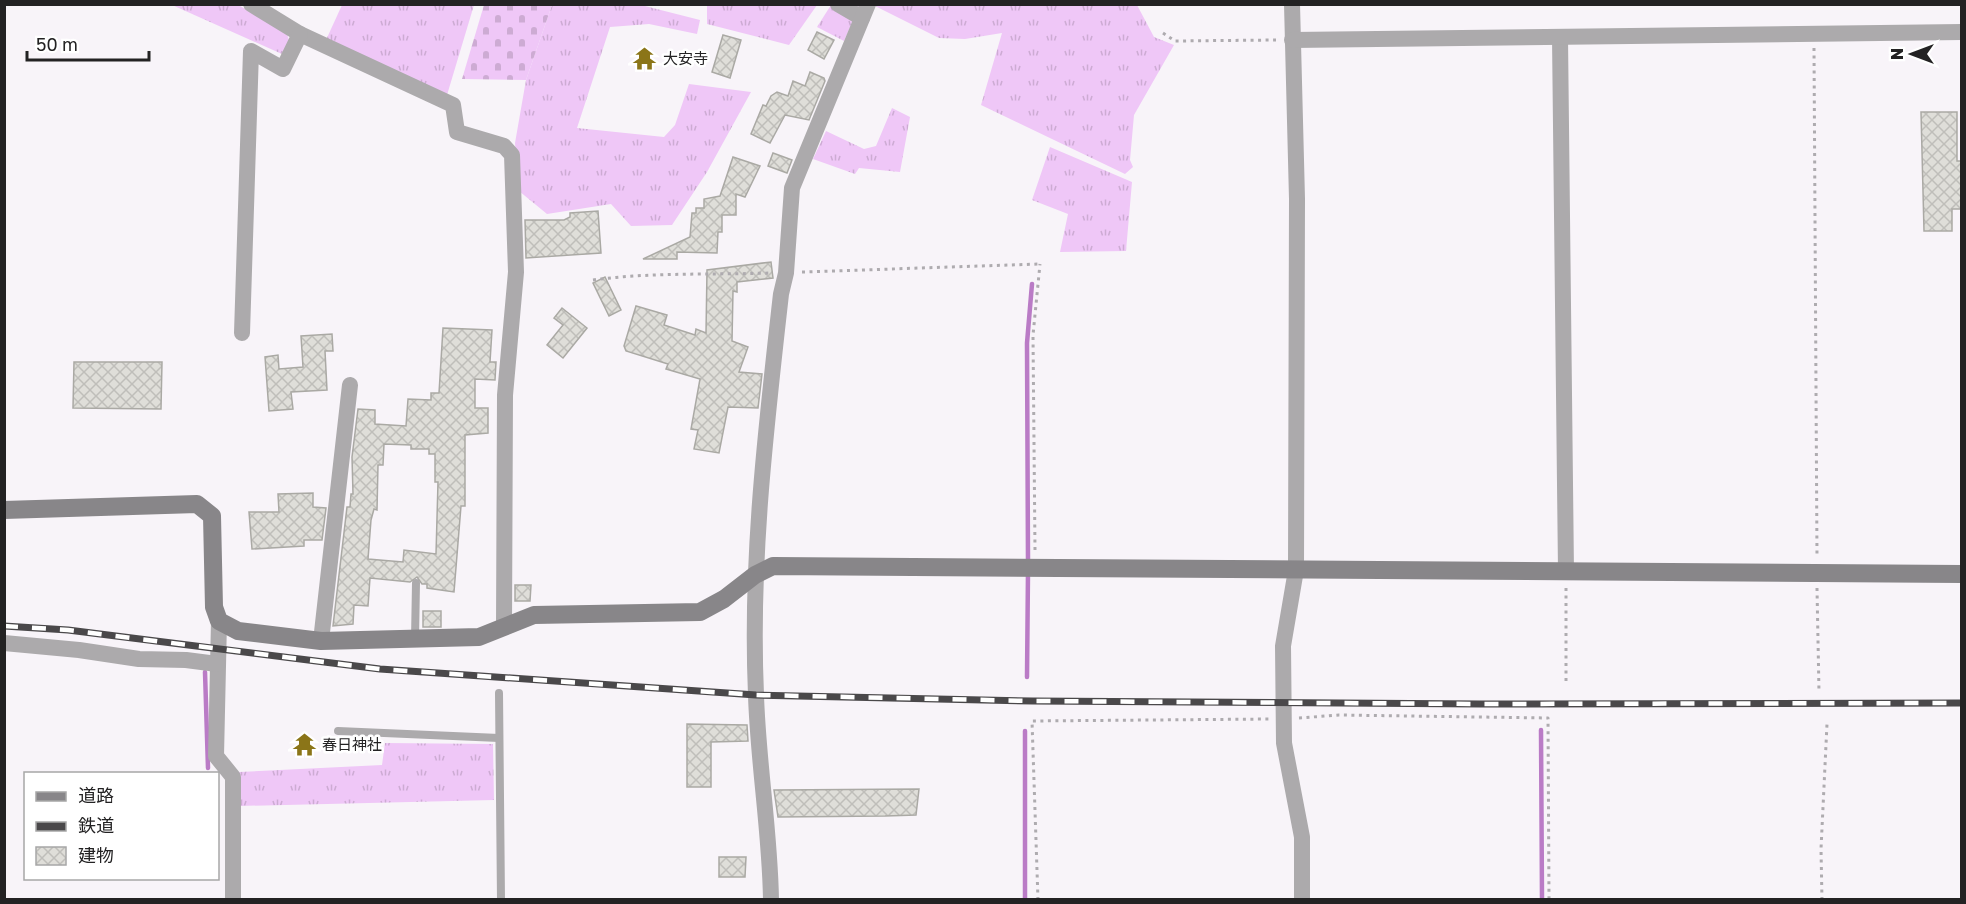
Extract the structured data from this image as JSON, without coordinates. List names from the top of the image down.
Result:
{
  "places": {
    "temple": ["大安寺", "春日神社"]
  },
  "legend": ["道路", "鉄道", "建物"],
  "scale_bar": "50 m",
  "north": "left"
}
